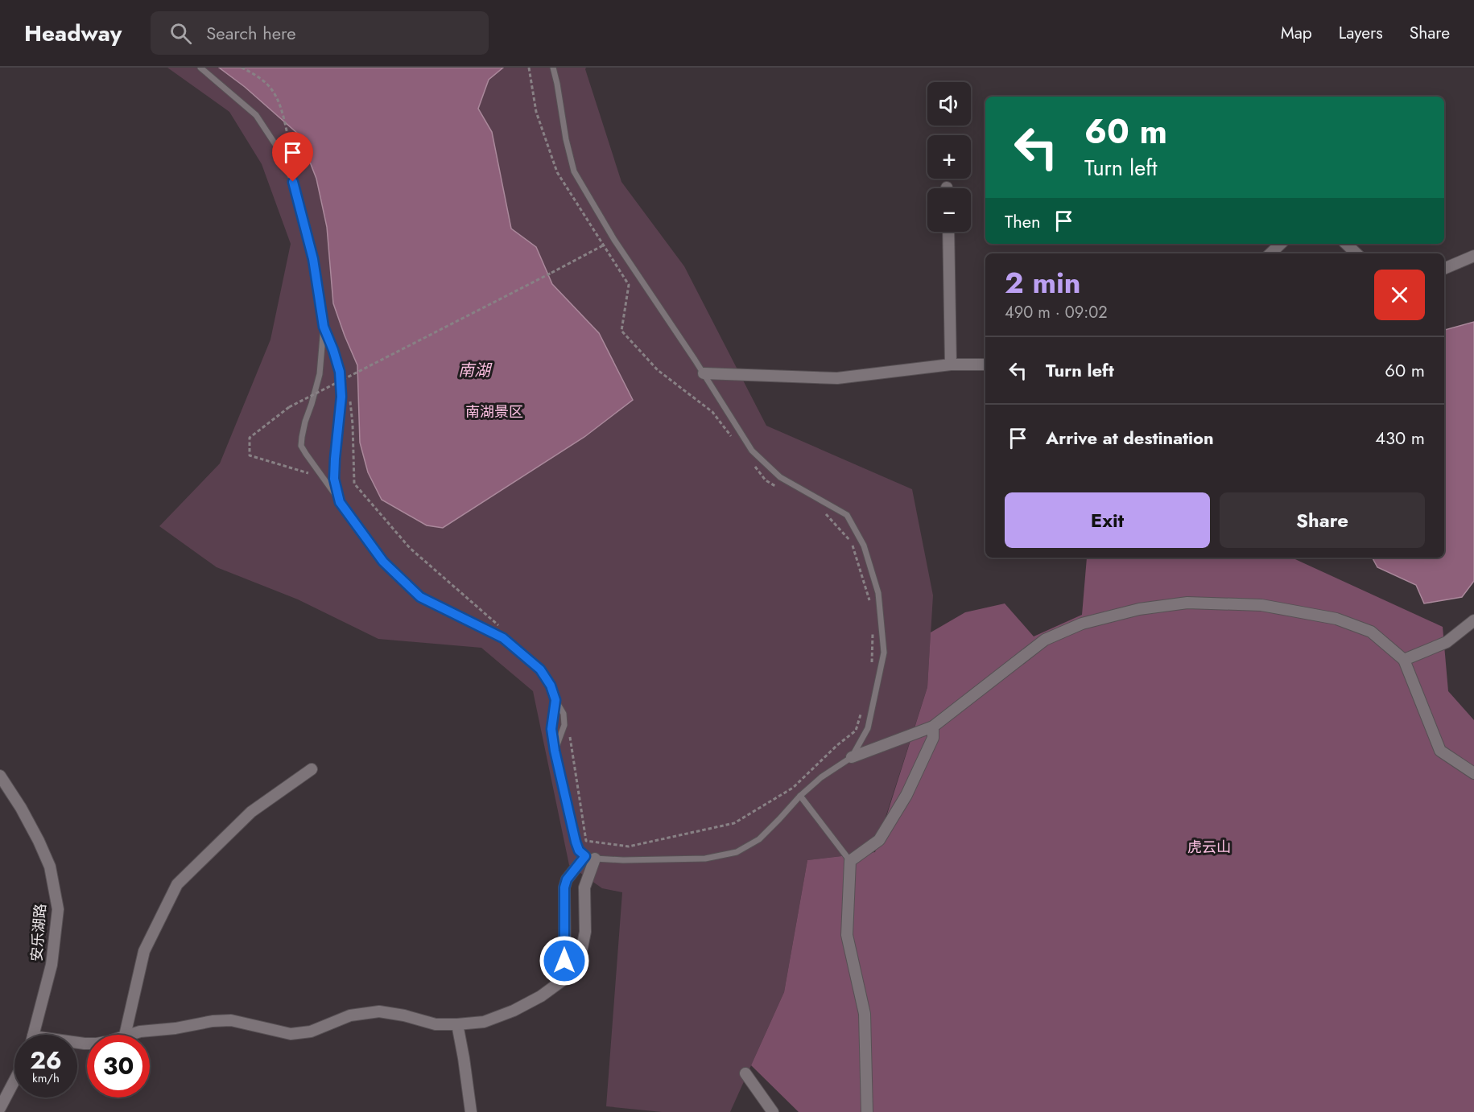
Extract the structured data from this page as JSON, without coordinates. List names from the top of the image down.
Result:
{
  "streets": {
    "street": ["安乐湖路"]
  },
  "water": ["南湖"],
  "parks": ["南湖景区", "虎云山"],
  "page": {
    "header": "Headway",
    "search": "Search here",
    "nav": ["Map", "Layers", "Share"],
    "map_buttons": ["+", "−"],
    "turn": ["60 m", "Turn left"],
    "then": "Then",
    "heading": ["2 min", "490 m · 09:02"],
    "list": [
      {
        "name": "Turn left",
        "value": "60 m"
      },
      {
        "name": "Arrive at destination",
        "value": "430 m"
      }
    ],
    "buttons": ["Exit", "Share"],
    "speed": "26 km/h",
    "limit": "30"
  }
}
